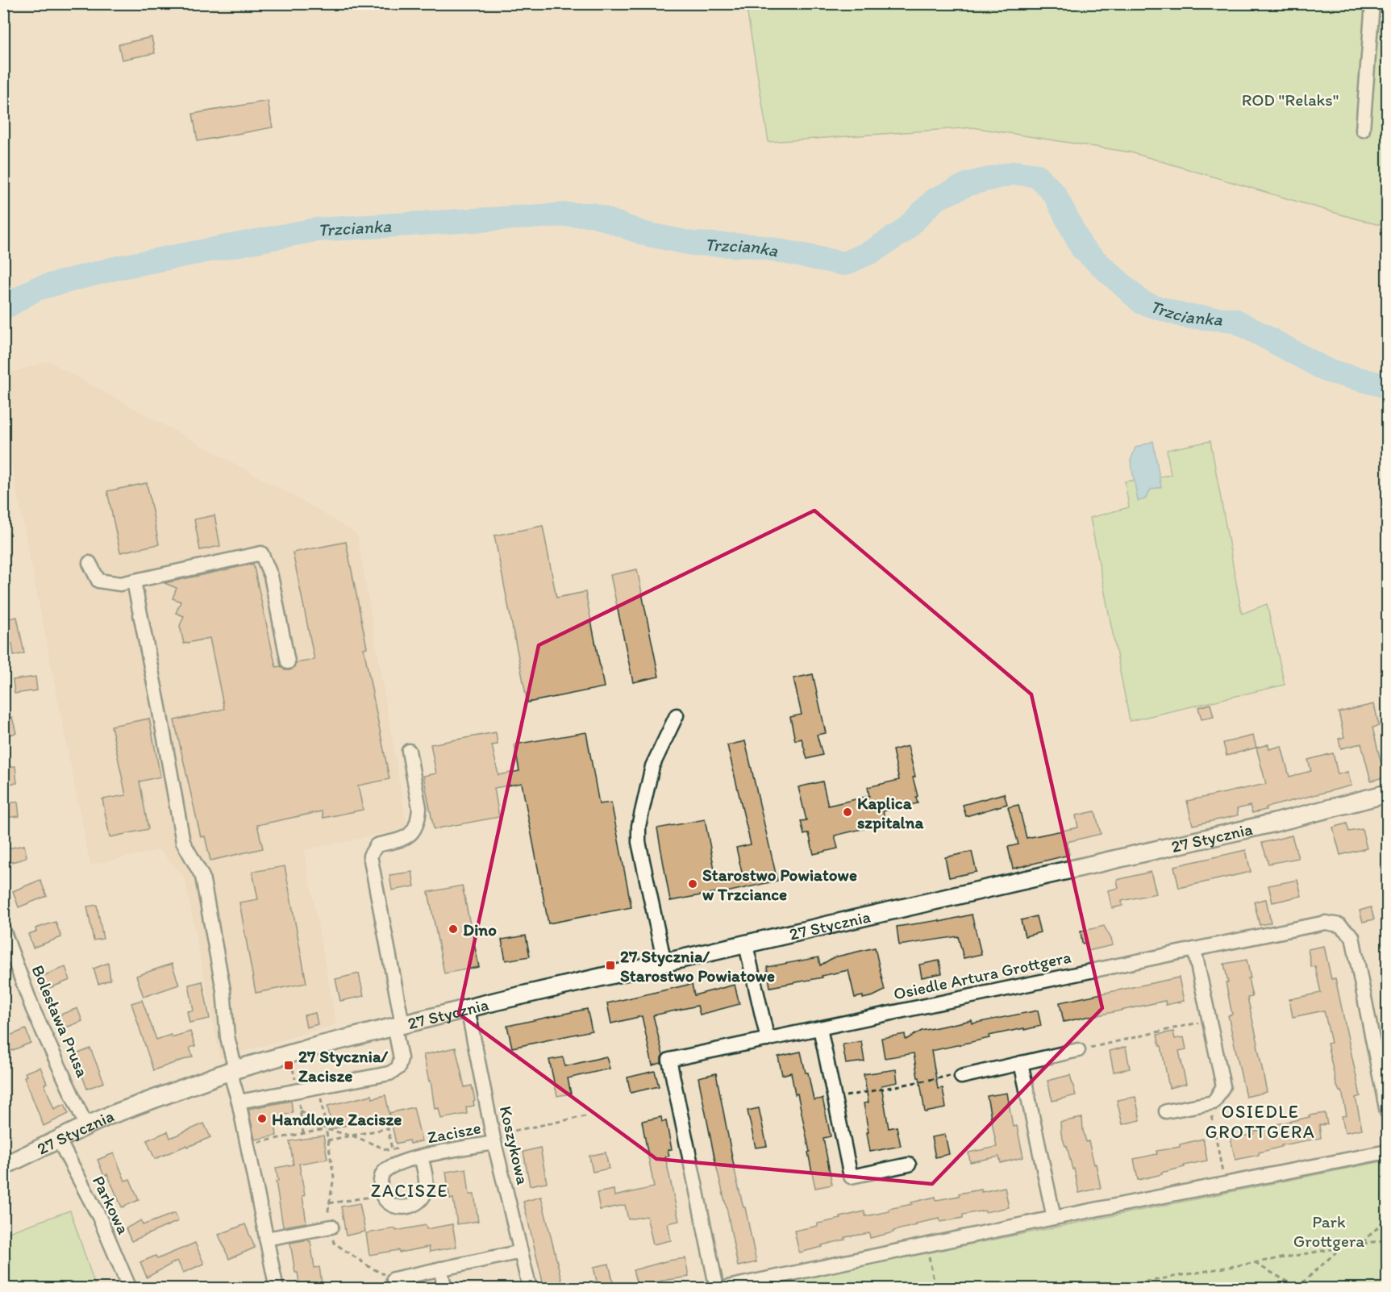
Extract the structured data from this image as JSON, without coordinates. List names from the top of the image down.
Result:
{
  "streets": {
    "main road": ["27 Stycznia"],
    "street": [
      "Osiedle Artura Grottgera",
      "Bolesława Prusa",
      "Zacisze",
      "Koszykowa",
      "Parkowa"
    ]
  },
  "crossings": [
    ["27 Stycznia", "Bolesława Prusa"],
    ["27 Stycznia", "Koszykowa"],
    ["27 Stycznia", "Parkowa"],
    ["Zacisze", "Koszykowa"]
  ],
  "districts": ["OSIEDLE GROTTGERA", "ZACISZE"],
  "water": ["Trzcianka"],
  "parks": ["ROD \"Relaks\"", "Park Grottgera"],
  "places": {
    "other": [
      "Kaplica szpitalna",
      "Starostwo Powiatowe w Trzciance",
      "Dino",
      "Handlowe Zacisze"
    ],
    "transit": ["27 Stycznia/ Starostwo Powiatowe", "27 Stycznia/ Zacisze"]
  }
}
